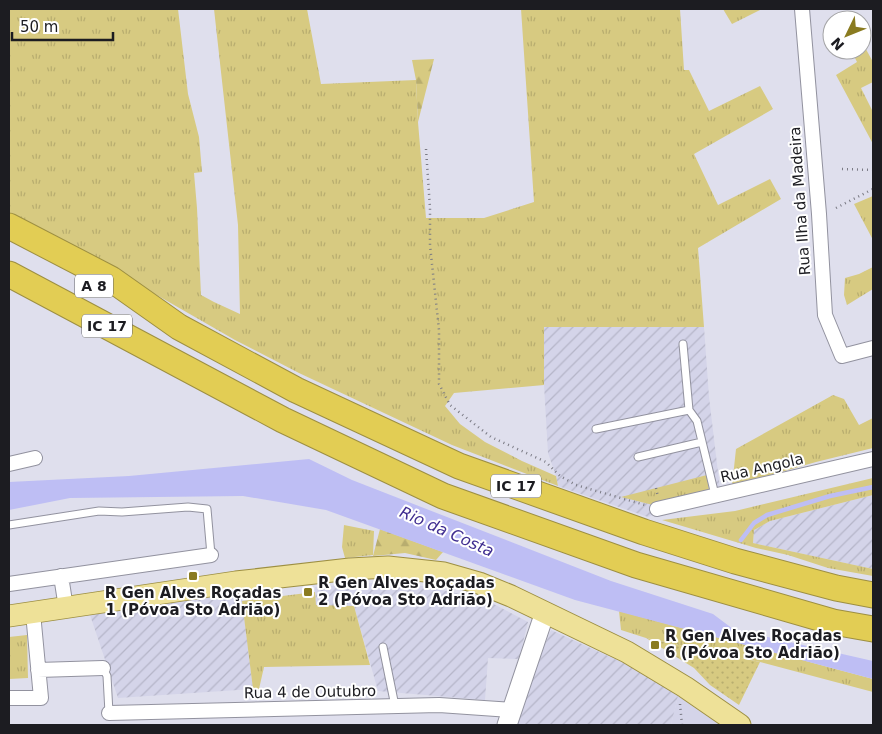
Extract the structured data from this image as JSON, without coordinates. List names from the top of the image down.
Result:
{
  "streets": {
    "highway": ["A 8", "IC 17"],
    "street": ["Rua Ilha da Madeira", "Rua Angola", "Rua 4 de Outubro"]
  },
  "crossings": [
    ["A 8", "IC 17"]
  ],
  "water": ["Rio da Costa"],
  "places": {
    "transit": ["R Gen Alves Roçadas 1 (Póvoa Sto Adrião)", "R Gen Alves Roçadas 2 (Póvoa Sto Adrião)", "R Gen Alves Roçadas 6 (Póvoa Sto Adrião)"]
  },
  "scale_bar": "50 m",
  "north": "bottom left"
}
